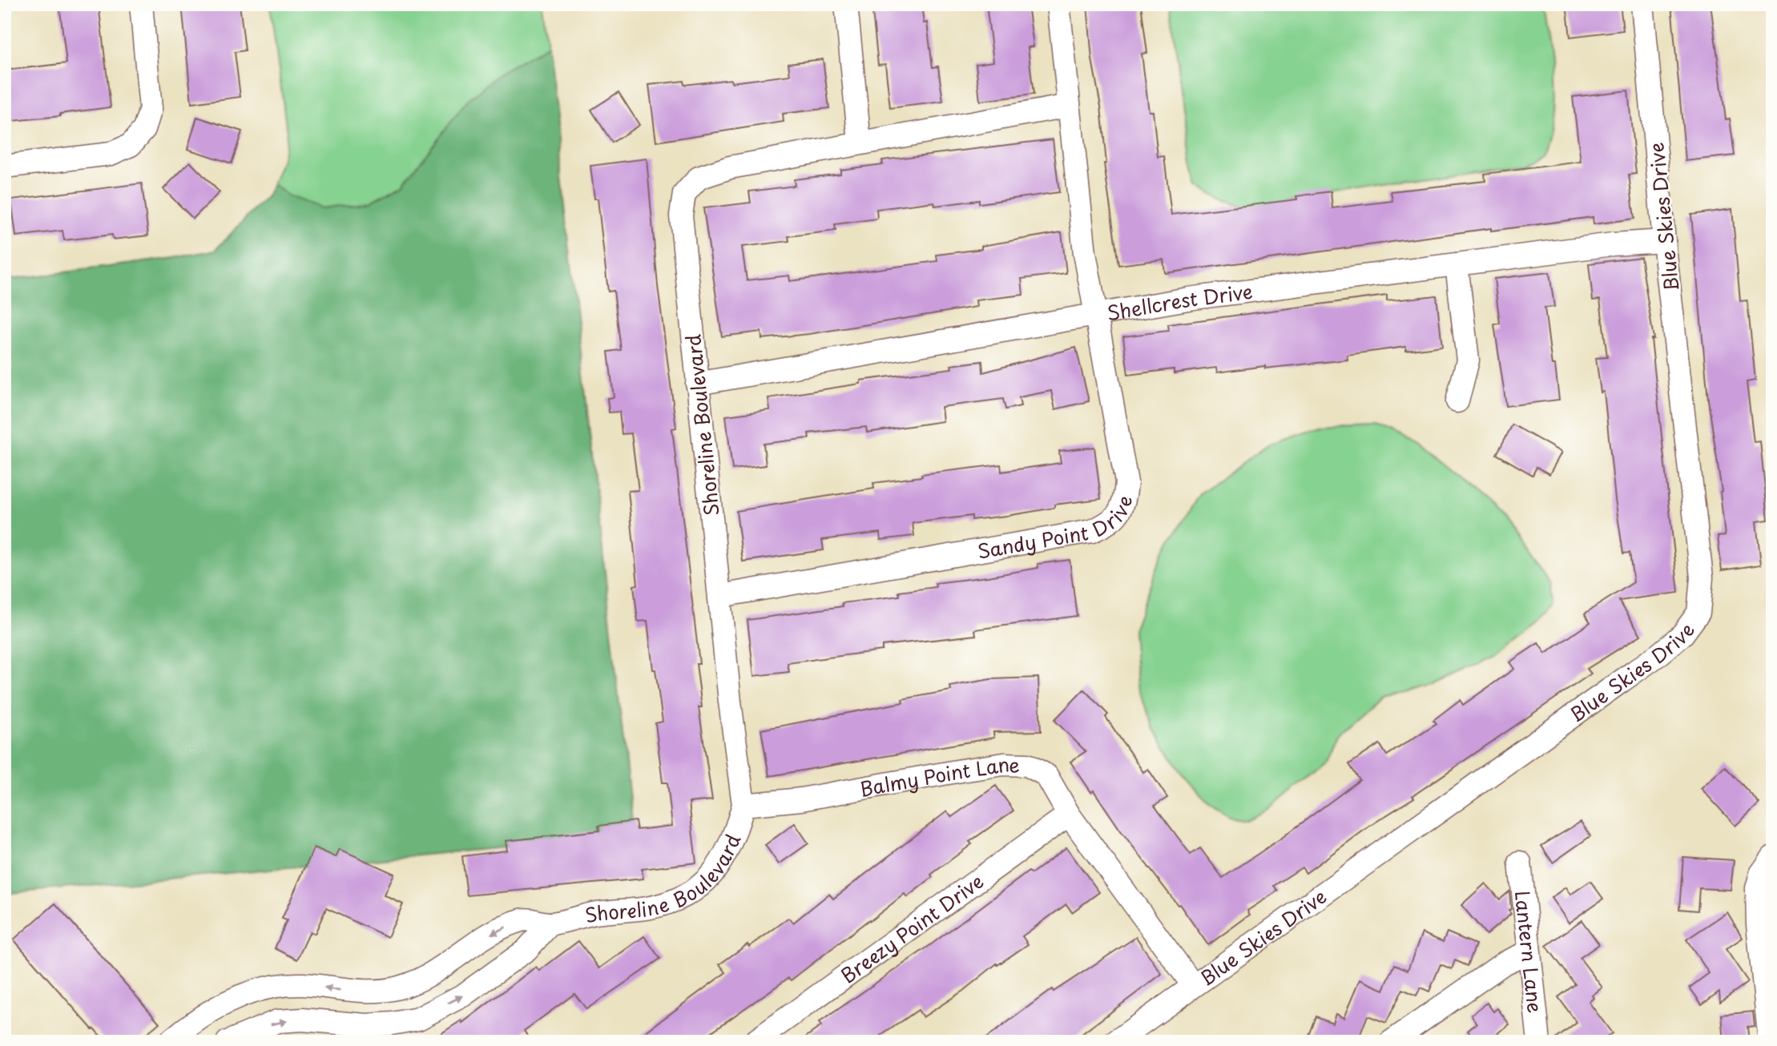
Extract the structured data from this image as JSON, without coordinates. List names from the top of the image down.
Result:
{
  "streets": {
    "street": [
      "Blue Skies Drive",
      "Shellcrest Drive",
      "Shoreline Boulevard",
      "Sandy Point Drive",
      "Balmy Point Lane",
      "Breezy Point Drive",
      "Lantern Lane"
    ]
  },
  "crossings": [
    ["Blue Skies Drive", "Shellcrest Drive"],
    ["Blue Skies Drive", "Balmy Point Lane"],
    ["Shellcrest Drive", "Shoreline Boulevard"],
    ["Shellcrest Drive", "Sandy Point Drive"],
    ["Shoreline Boulevard", "Sandy Point Drive"],
    ["Shoreline Boulevard", "Balmy Point Lane"],
    ["Balmy Point Lane", "Breezy Point Drive"]
  ]
}
